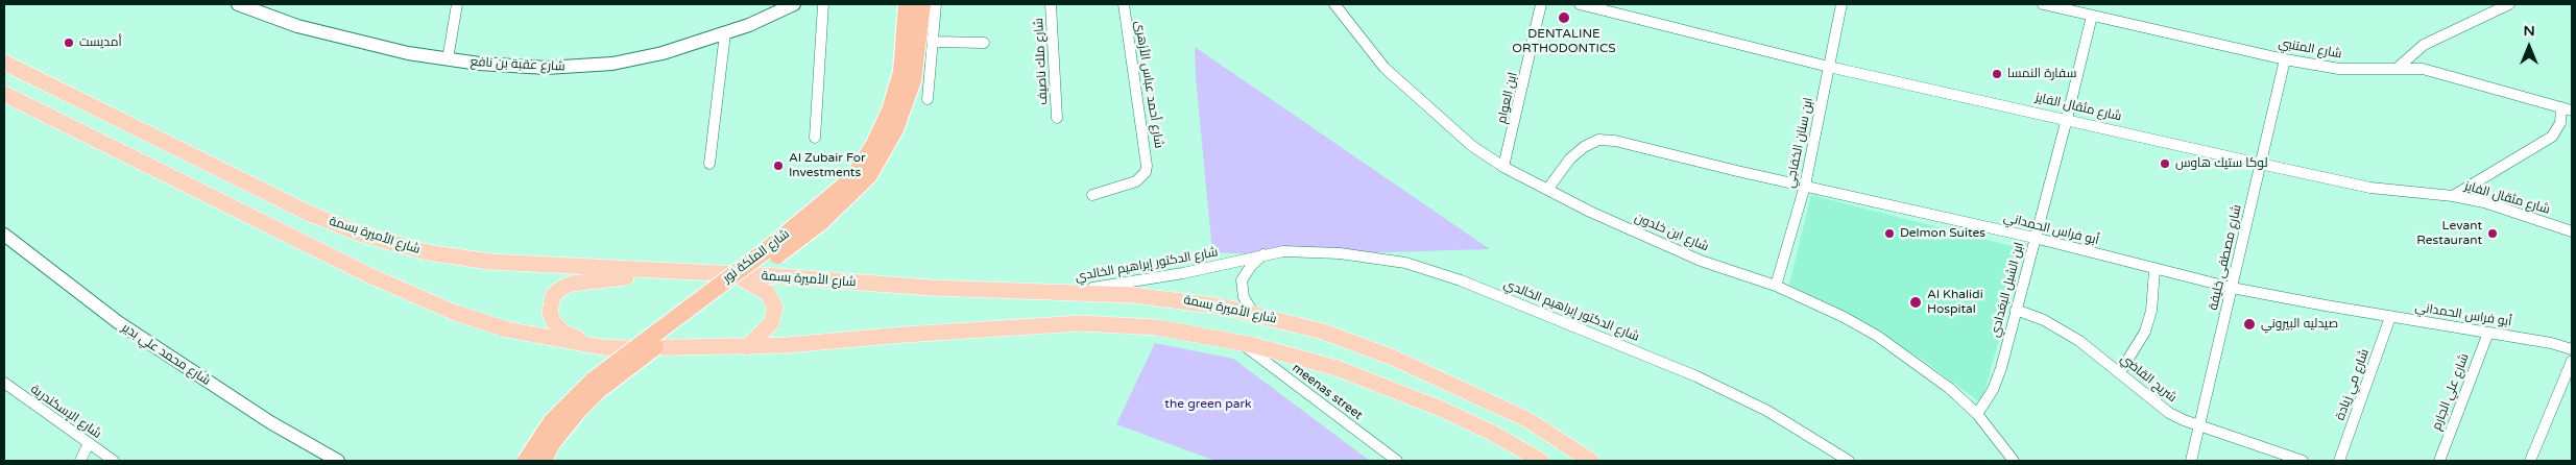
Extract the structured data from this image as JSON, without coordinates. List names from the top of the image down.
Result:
{
  "streets": {
    "highway": ["شارع الملكة نور"],
    "main road": ["شارع الأميرة بسمة"],
    "street": [
      "شارع المتنبي",
      "شارع ملك ناصيف",
      "شارع عقبة بن نافع",
      "شارع أحمد عباس الأزهرى",
      "ابن العوام",
      "شارع مثقال الفايز",
      "ابن سنان الخفاجي",
      "أبو فراس الحمداني",
      "شارع ابن خلدون",
      "شارع مصطفى خليفة",
      "شارع الدكتور إبراهيم الخالدي",
      "ابن الشبل البغدادي",
      "شارع محمد علي بدير",
      "شريح القاضي",
      "شارع مي زيادة",
      "meenas street",
      "شارع علي الجارم",
      "شارع الإسكندرية"
    ]
  },
  "crossings": [
    ["شارع المتنبي", "شارع مصطفى خليفة"],
    ["شارع المتنبي", "ابن الشبل البغدادي"],
    ["ابن العوام", "شارع ابن خلدون"],
    ["شارع مثقال الفايز", "ابن سنان الخفاجي"],
    ["شارع مثقال الفايز", "شارع مصطفى خليفة"],
    ["شارع مثقال الفايز", "ابن الشبل البغدادي"],
    ["ابن سنان الخفاجي", "أبو فراس الحمداني"],
    ["ابن سنان الخفاجي", "شارع ابن خلدون"],
    ["أبو فراس الحمداني", "شارع ابن خلدون"],
    ["أبو فراس الحمداني", "شارع مصطفى خليفة"],
    ["أبو فراس الحمداني", "ابن الشبل البغدادي"],
    ["أبو فراس الحمداني", "شارع مي زيادة"],
    ["أبو فراس الحمداني", "شارع علي الجارم"],
    ["شارع ابن خلدون", "ابن الشبل البغدادي"],
    ["شارع الأميرة بسمة", "شارع الدكتور إبراهيم الخالدي"],
    ["شارع مصطفى خليفة", "شريح القاضي"],
    ["ابن الشبل البغدادي", "شريح القاضي"]
  ],
  "parks": ["the green park"],
  "places": [
    "DENTALINE ORTHODONTICS",
    "أمديست",
    "سفارة النمسا",
    "لوكا ستيك هاوس",
    "Al Zubair For Investments",
    "Delmon Suites",
    "Levant Restaurant",
    "Al Khalidi Hospital",
    "صيدليه البيروني"
  ],
  "north": "top"
}
